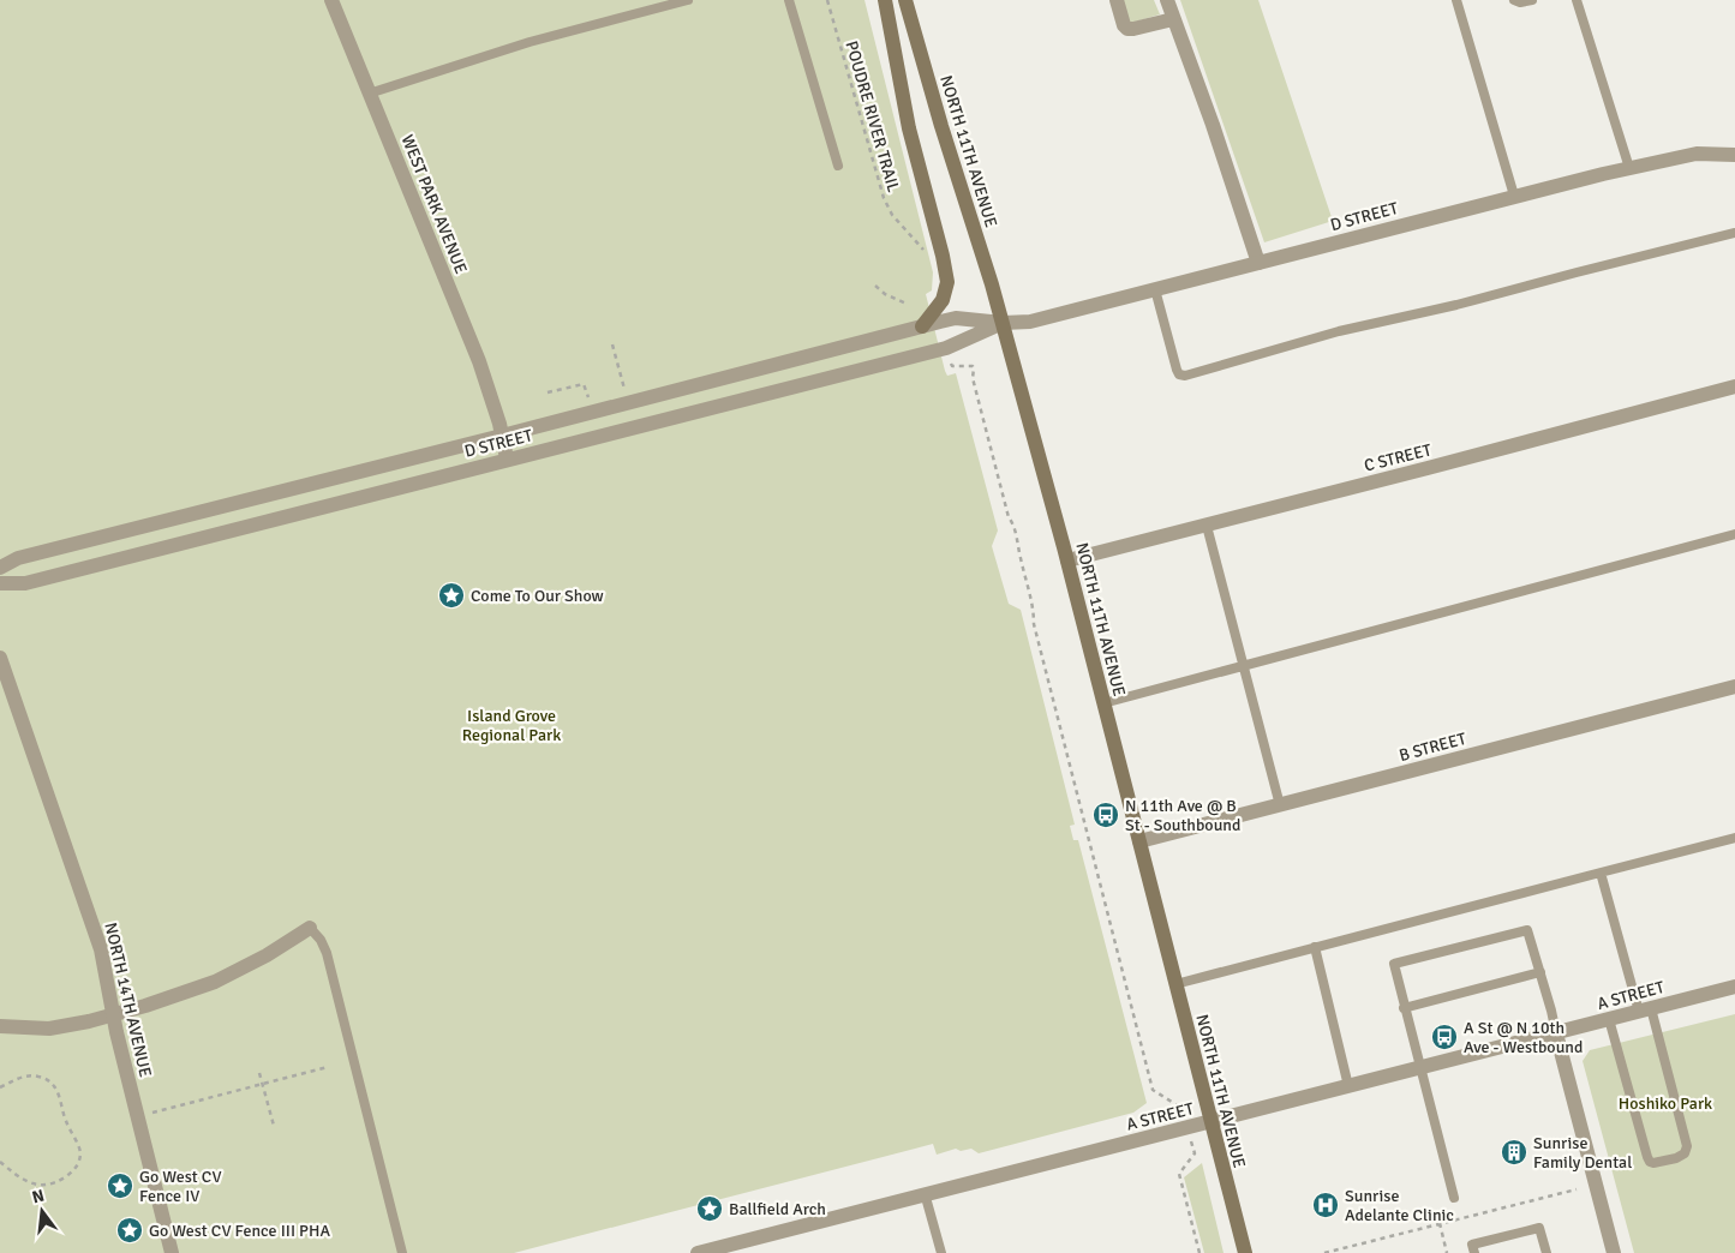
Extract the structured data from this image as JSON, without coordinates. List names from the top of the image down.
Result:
{
  "streets": {
    "main road": ["NORTH 11TH AVENUE"],
    "street": [
      "WEST PARK AVENUE",
      "D STREET",
      "C STREET",
      "B STREET",
      "A STREET",
      "NORTH 14TH AVENUE"
    ],
    "path": ["POUDRE RIVER TRAIL"]
  },
  "crossings": [
    ["NORTH 11TH AVENUE", "D STREET"],
    ["NORTH 11TH AVENUE", "C STREET"],
    ["NORTH 11TH AVENUE", "B STREET"],
    ["NORTH 11TH AVENUE", "A STREET"],
    ["WEST PARK AVENUE", "D STREET"]
  ],
  "parks": ["Island Grove Regional Park", "Hoshiko Park"],
  "places": {
    "place": [
      "Come To Our Show",
      "Go West CV Fence IV",
      "Ballfield Arch",
      "Go West CV Fence III PHA"
    ],
    "bus stop": ["N 11th Ave @ B St - Southbound", "A St @ N 10th Ave - Westbound"],
    "building": ["Sunrise Family Dental"],
    "hospital": ["Sunrise Adelante Clinic"]
  },
  "north": "top"
}
